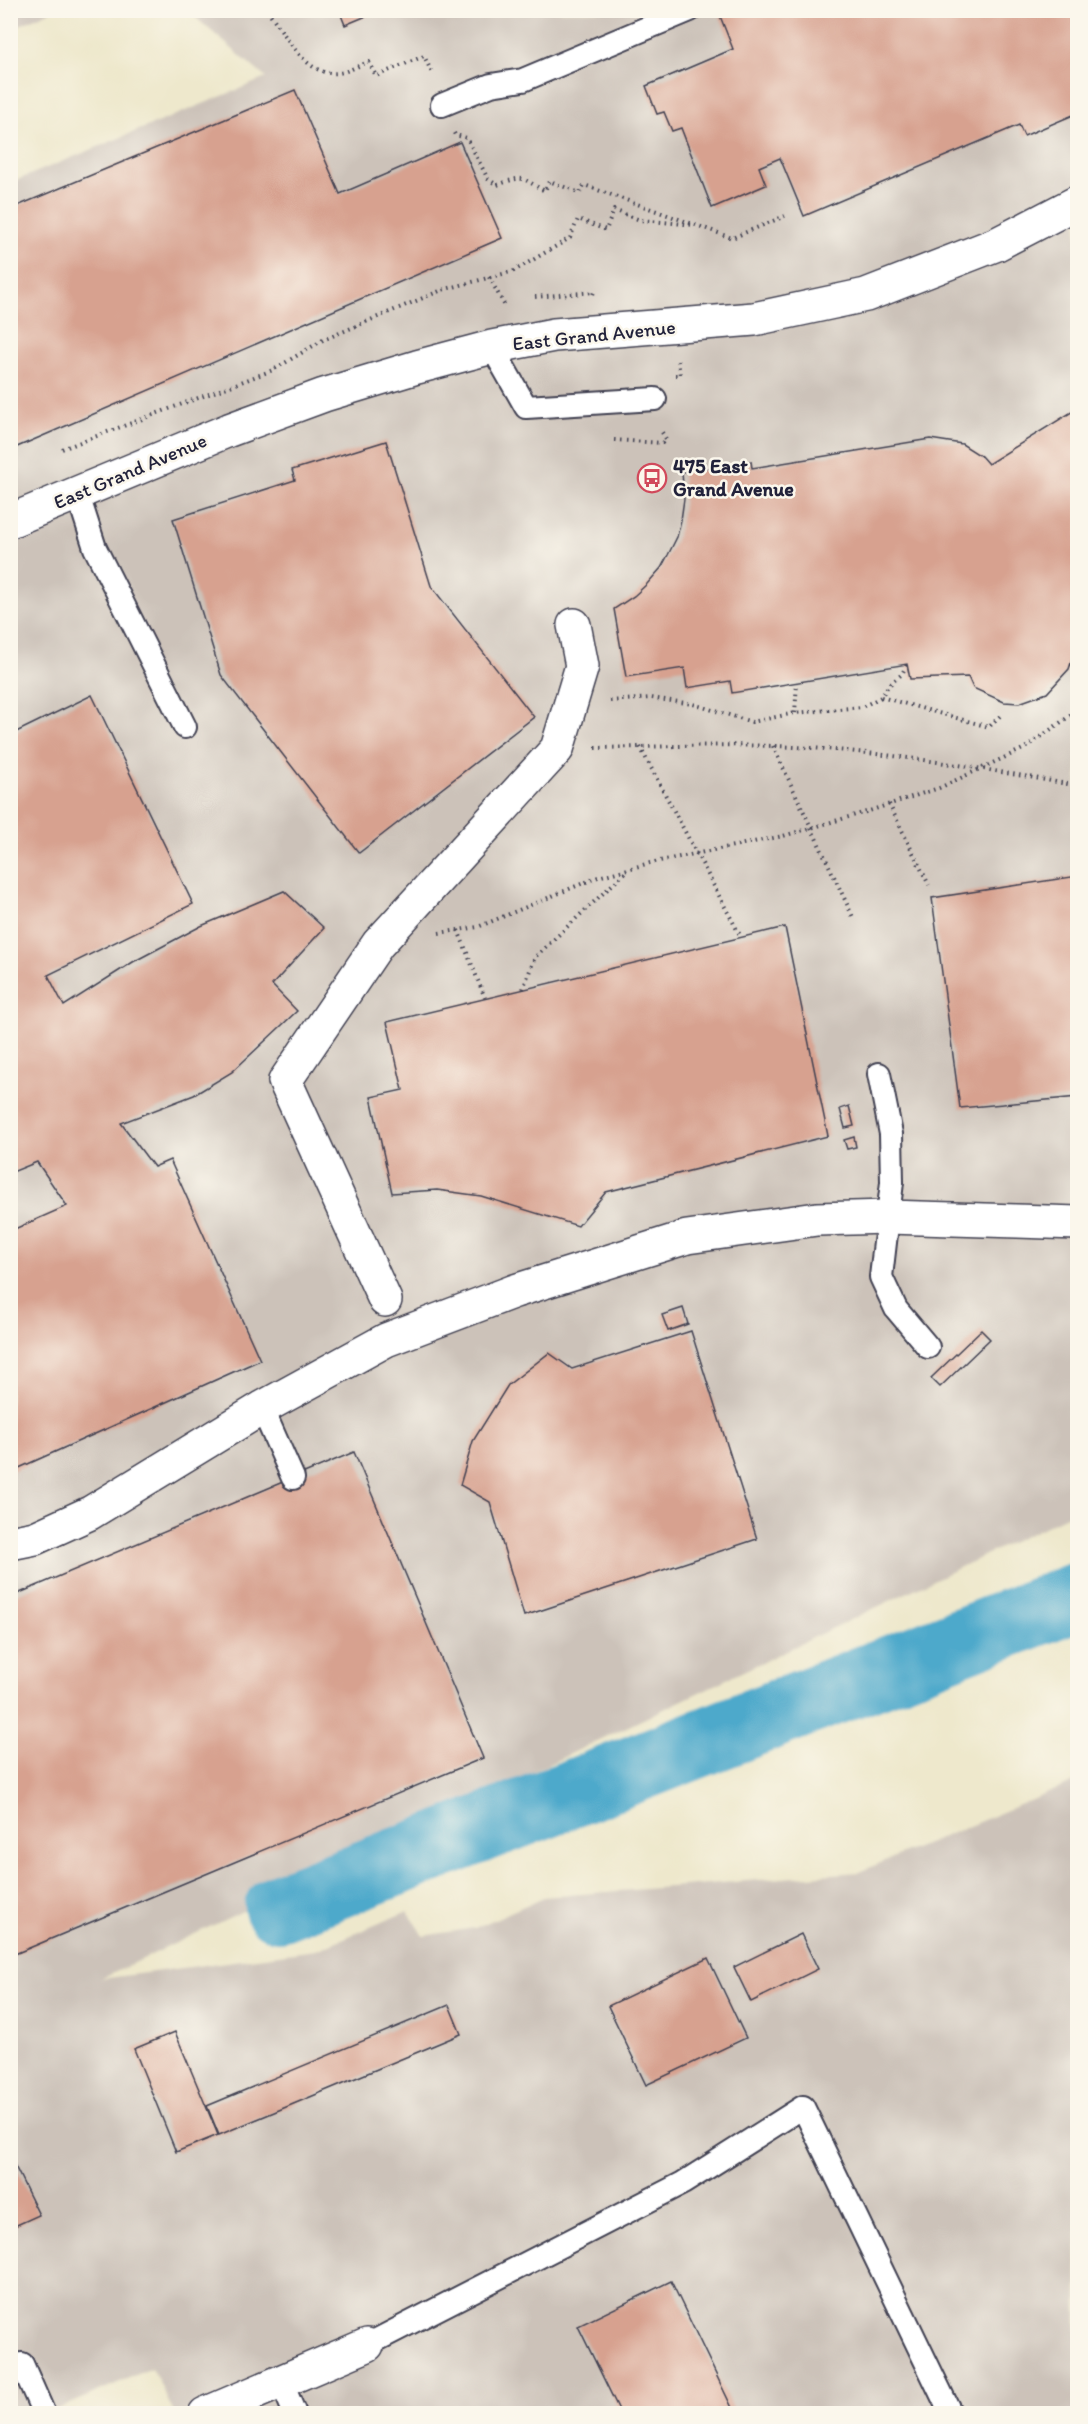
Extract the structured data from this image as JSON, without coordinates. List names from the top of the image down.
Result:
{
  "streets": {
    "street": ["East Grand Avenue"]
  },
  "places": {
    "bus stop": ["475 East Grand Avenue"]
  }
}
